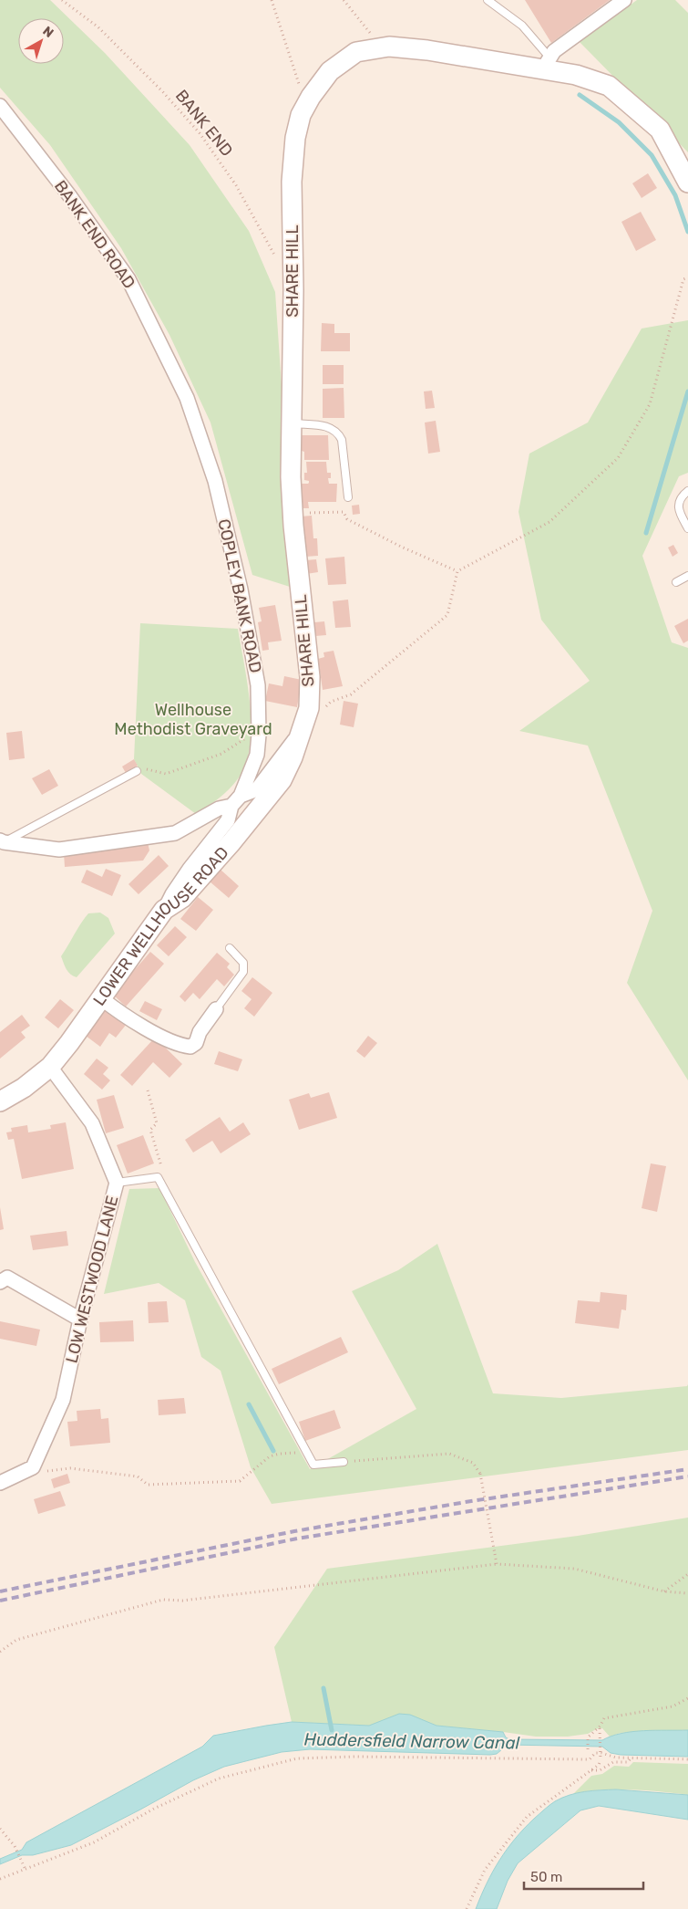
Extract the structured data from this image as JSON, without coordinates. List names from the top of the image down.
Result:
{
  "streets": {
    "street": [
      "BANK END ROAD",
      "SHARE HILL",
      "COPLEY BANK ROAD",
      "LOWER WELLHOUSE ROAD",
      "LOW WESTWOOD LANE"
    ],
    "path": ["BANK END"]
  },
  "crossings": [
    ["BANK END ROAD", "COPLEY BANK ROAD"],
    ["SHARE HILL", "COPLEY BANK ROAD"],
    ["SHARE HILL", "LOWER WELLHOUSE ROAD"],
    ["COPLEY BANK ROAD", "LOWER WELLHOUSE ROAD"],
    ["LOWER WELLHOUSE ROAD", "LOW WESTWOOD LANE"]
  ],
  "water": ["Huddersfield Narrow Canal"],
  "parks": ["Wellhouse Methodist Graveyard"],
  "scale_bar": "50 m",
  "north": "top right"
}
